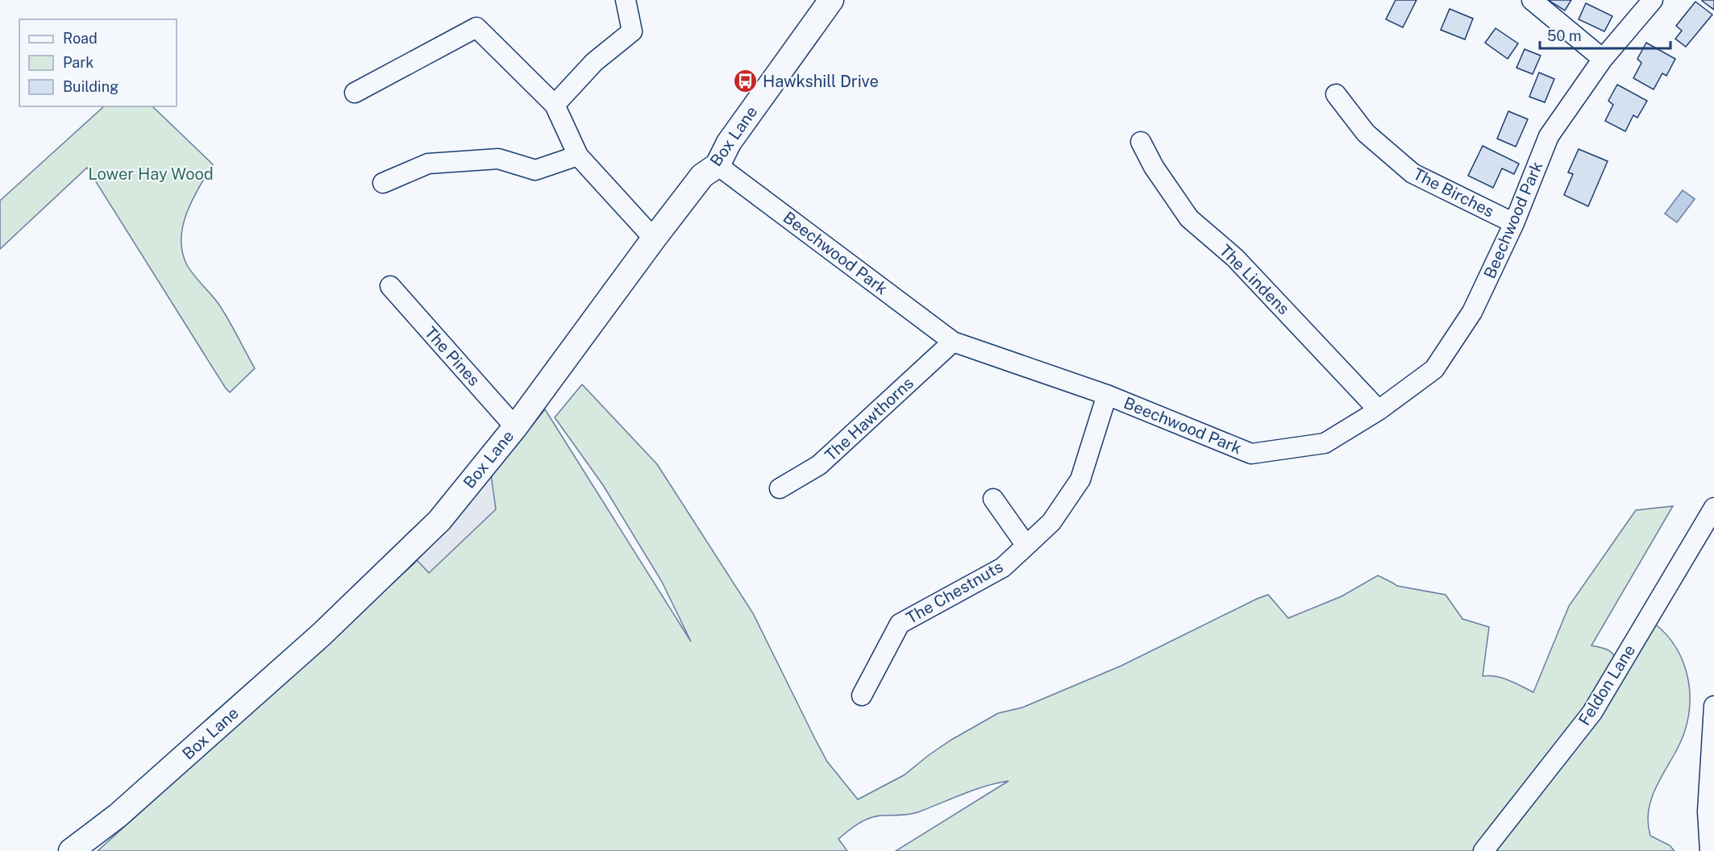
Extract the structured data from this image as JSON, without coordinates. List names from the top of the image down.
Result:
{
  "streets": {
    "main road": ["Box Lane"],
    "street": [
      "The Birches",
      "Beechwood Park",
      "The Lindens",
      "The Pines",
      "The Hawthorns",
      "The Chestnuts",
      "Feldon Lane"
    ]
  },
  "crossings": [
    ["Box Lane", "Beechwood Park"],
    ["Box Lane", "The Pines"],
    ["The Birches", "Beechwood Park"],
    ["Beechwood Park", "The Lindens"],
    ["Beechwood Park", "The Hawthorns"],
    ["Beechwood Park", "The Chestnuts"]
  ],
  "parks": ["Lower Hay Wood"],
  "places": {
    "bus stop": ["Hawkshill Drive"]
  },
  "legend": ["Road", "Park", "Building"],
  "scale_bar": "50 m"
}
